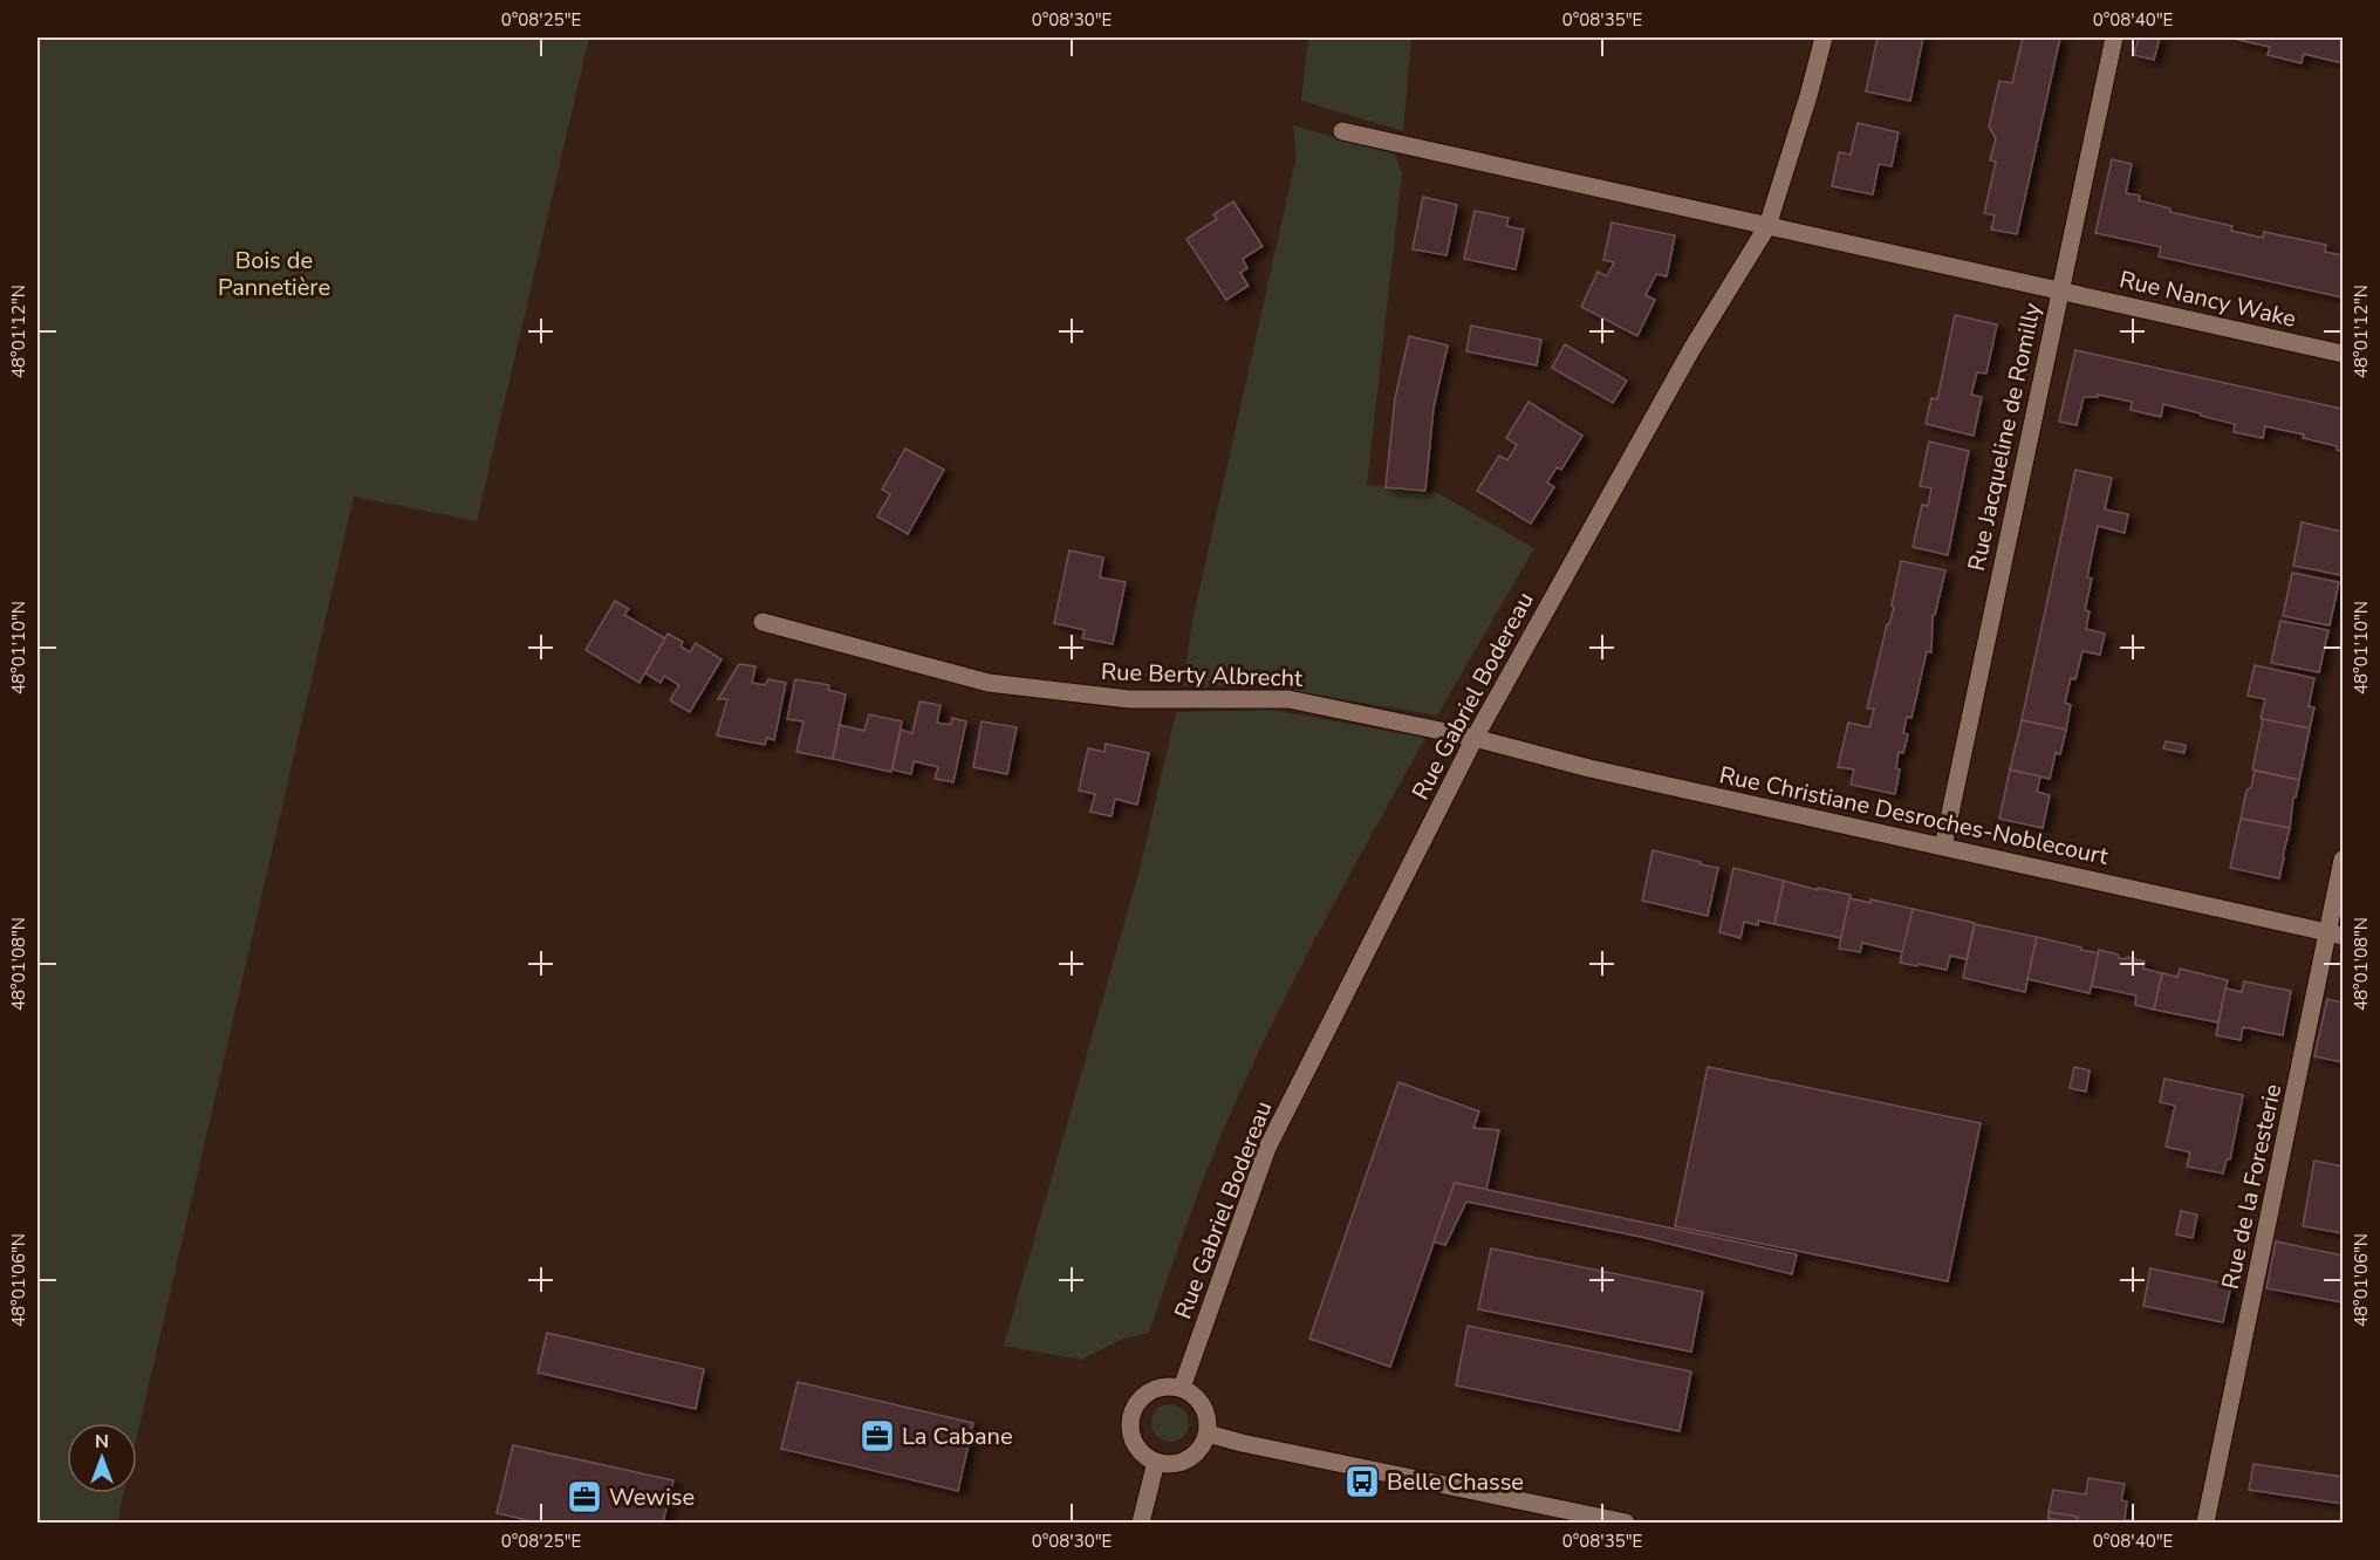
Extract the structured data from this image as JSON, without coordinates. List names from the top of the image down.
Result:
{
  "streets": {
    "street": [
      "Rue Nancy Wake",
      "Rue Jacqueline de Romilly",
      "Rue Berty Albrecht",
      "Rue Gabriel Bodereau",
      "Rue Christiane Desroches-Noblecourt",
      "Rue de la Foresterie"
    ]
  },
  "crossings": [
    ["Rue Nancy Wake", "Rue Jacqueline de Romilly"],
    ["Rue Nancy Wake", "Rue Gabriel Bodereau"],
    ["Rue Jacqueline de Romilly", "Rue Christiane Desroches-Noblecourt"],
    ["Rue Berty Albrecht", "Rue Gabriel Bodereau"],
    ["Rue Berty Albrecht", "Rue Christiane Desroches-Noblecourt"],
    ["Rue Gabriel Bodereau", "Rue Christiane Desroches-Noblecourt"],
    ["Rue Christiane Desroches-Noblecourt", "Rue de la Foresterie"]
  ],
  "parks": ["Bois de Pannetière"],
  "places": {
    "office": ["La Cabane", "Wewise"],
    "bus stop": ["Belle Chasse"]
  },
  "north": "top",
  "coordinates": [
    "0°08'25\"E",
    "0°08'30\"E",
    "0°08'35\"E",
    "0°08'40\"E",
    "48°01'12\"N",
    "48°01'10\"N",
    "48°01'08\"N",
    "48°01'06\"N"
  ]
}
